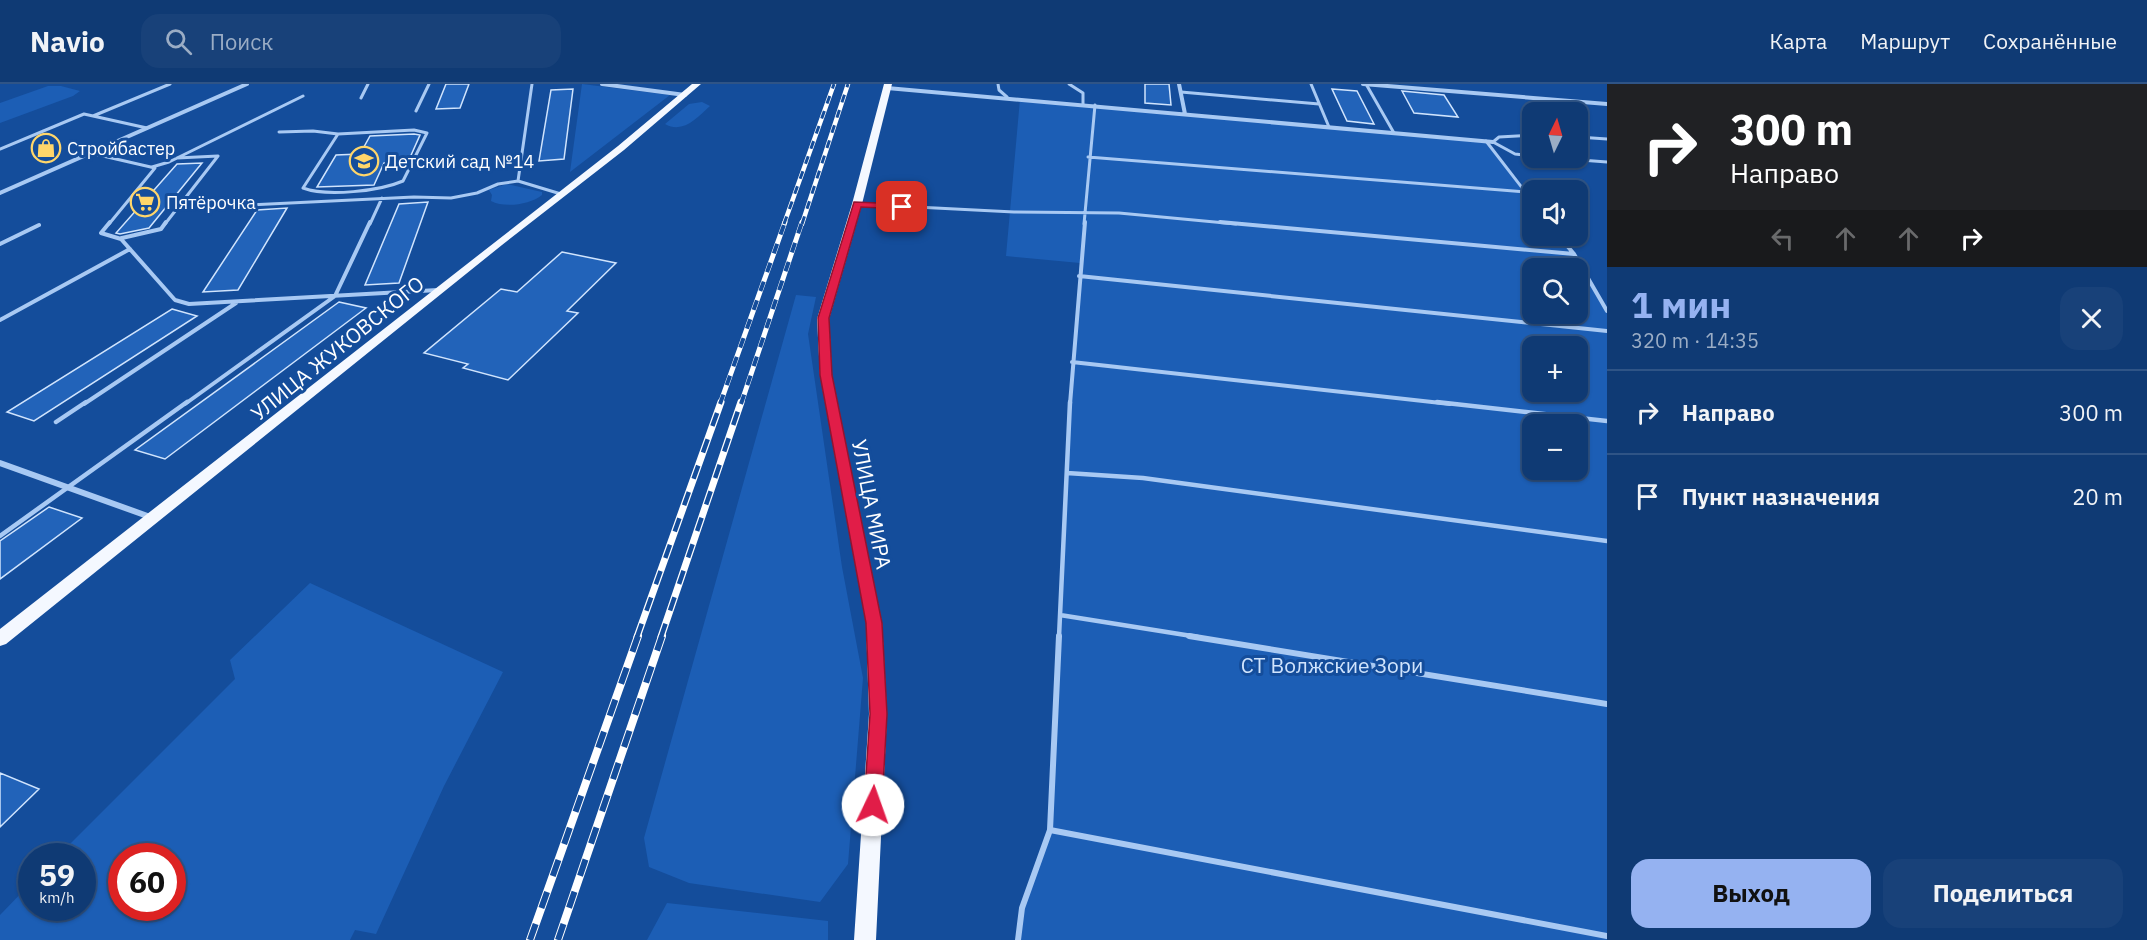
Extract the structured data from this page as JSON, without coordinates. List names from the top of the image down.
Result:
{
  "streets": {
    "main road": ["УЛИЦА ЖУКОВСКОГО", "УЛИЦА МИРА"]
  },
  "parks": ["СТ Волжские Зори"],
  "places": {
    "shop": ["Стройбастер"],
    "school or university": ["Детский сад №14"],
    "supermarket": ["Пятёрочка"]
  },
  "north": "top",
  "page": {
    "header": "Navio",
    "search": "Поиск",
    "nav": ["Карта", "Маршрут", "Сохранённые"],
    "turn": ["300 m", "Направо"],
    "map_buttons": ["+", "−"],
    "heading": ["1 мин", "320 m · 14:35"],
    "list": [
      {
        "name": "Направо",
        "value": "300 m"
      },
      {
        "name": "Пункт назначения",
        "value": "20 m"
      }
    ],
    "speed": "59 km/h",
    "limit": "60",
    "buttons": ["Выход", "Поделиться"]
  }
}
